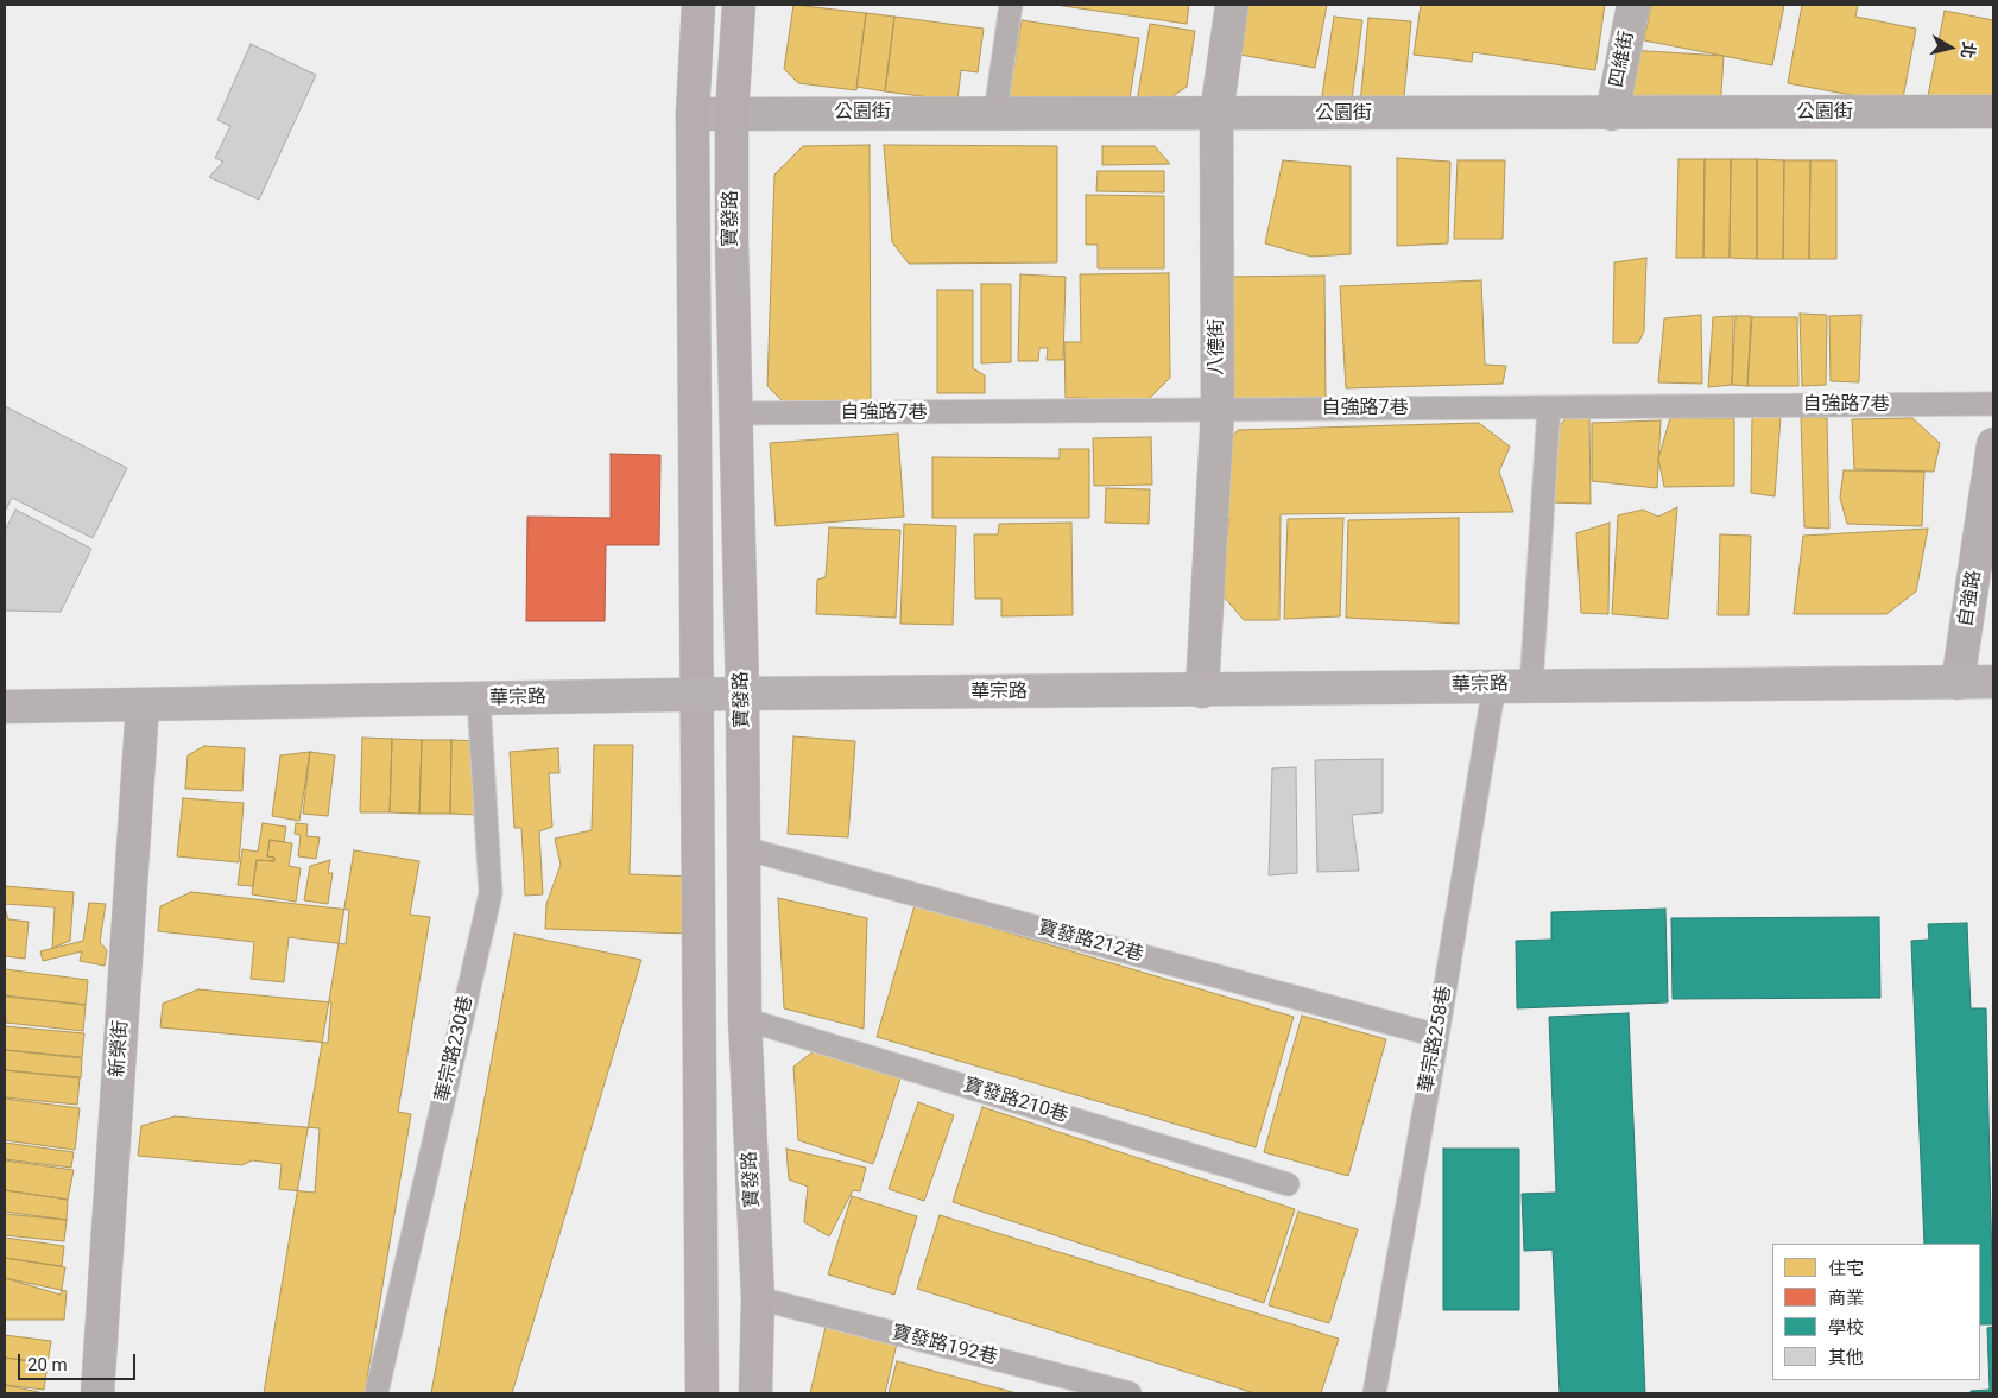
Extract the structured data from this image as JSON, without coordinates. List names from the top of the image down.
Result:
{
  "streets": {
    "main road": ["寶發路", "華宗路"],
    "street": [
      "四維街",
      "公園街",
      "八德街",
      "自強路",
      "新榮街"
    ],
    "lane": [
      "自強路7巷",
      "寶發路212巷",
      "華宗路258巷",
      "華宗路230巷",
      "寶發路210巷",
      "寶發路192巷"
    ]
  },
  "crossings": [
    ["四維街", "公園街"],
    ["公園街", "寶發路"],
    ["公園街", "八德街"],
    ["寶發路", "自強路7巷"],
    ["寶發路", "華宗路"],
    ["寶發路", "寶發路212巷"],
    ["寶發路", "寶發路210巷"],
    ["寶發路", "寶發路192巷"],
    ["八德街", "自強路7巷"],
    ["八德街", "華宗路"],
    ["自強路", "華宗路"],
    ["華宗路", "華宗路258巷"],
    ["華宗路", "新榮街"],
    ["華宗路", "華宗路230巷"],
    ["寶發路212巷", "華宗路258巷"]
  ],
  "legend": [
    "住宅",
    "商業",
    "學校",
    "其他"
  ],
  "scale_bar": "20 m",
  "north": "right"
}
